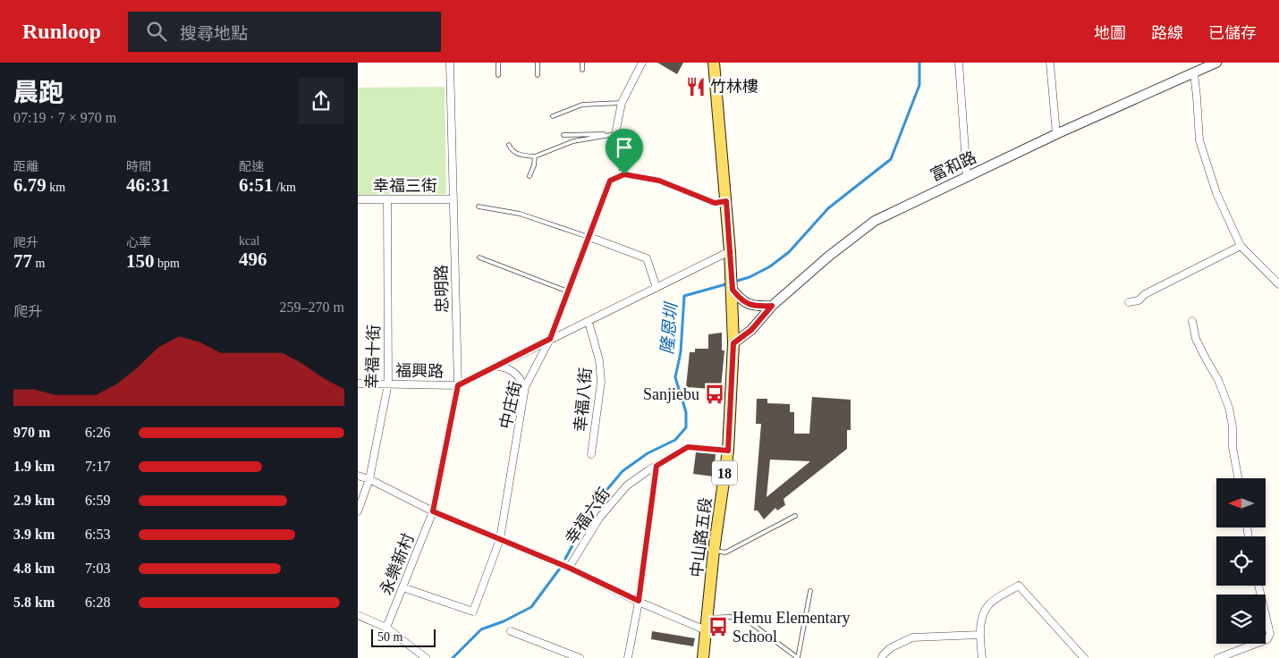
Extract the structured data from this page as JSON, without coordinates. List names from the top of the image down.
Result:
{
  "streets": {
    "main road": ["18", "中山路五段"],
    "street": [
      "富和路",
      "幸福三街",
      "忠明路",
      "幸福十街",
      "福興路",
      "幸福八街",
      "中庄街",
      "幸福六街",
      "永樂新村"
    ]
  },
  "crossings": [
    ["富和路", "中山路五段"],
    ["幸福三街", "忠明路"],
    ["幸福三街", "幸福十街"],
    ["忠明路", "福興路"],
    ["忠明路", "永樂新村"],
    ["幸福十街", "福興路"],
    ["福興路", "幸福八街"],
    ["福興路", "中庄街"],
    ["福興路", "18"],
    ["中庄街", "永樂新村"],
    ["18", "中山路五段"],
    ["幸福六街", "中山路五段"]
  ],
  "water": ["隆恩圳"],
  "places": {
    "restaurant": ["竹林樓"],
    "bus stop": ["Sanjiebu", "Hemu Elementary School"]
  },
  "scale_bar": "50 m",
  "north": "left",
  "page": {
    "header": "Runloop",
    "search": "搜尋地點",
    "nav": ["地圖", "路線", "已儲存"],
    "heading": ["晨跑", "07:19 · 7 × 970 m"],
    "stats": [
      ["距離", "6.79 km"],
      ["時間", "46:31"],
      ["配速", "6:51 /km"],
      ["爬升", "77 m"],
      ["心率", "150 bpm"],
      ["kcal", "496"]
    ],
    "chart": ["爬升", "259–270 m"],
    "list": [
      {
        "name": "970 m",
        "note": "6:26"
      },
      {
        "name": "1.9 km",
        "note": "7:17"
      },
      {
        "name": "2.9 km",
        "note": "6:59"
      },
      {
        "name": "3.9 km",
        "note": "6:53"
      },
      {
        "name": "4.8 km",
        "note": "7:03"
      },
      {
        "name": "5.8 km",
        "note": "6:28"
      }
    ],
    "scale": "50 m"
  }
}
